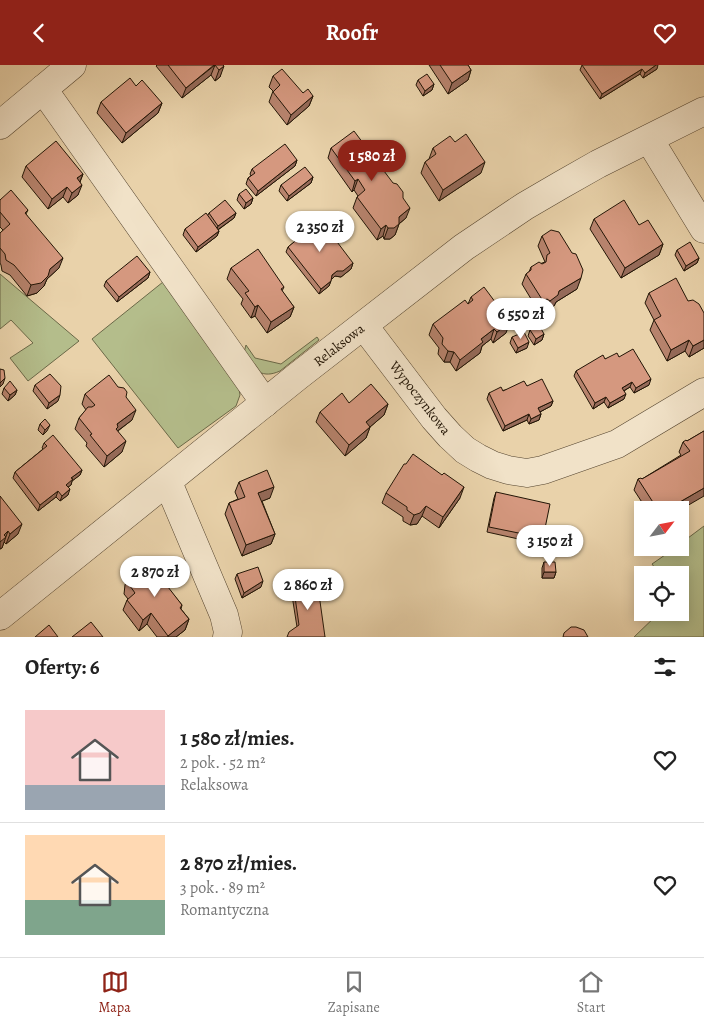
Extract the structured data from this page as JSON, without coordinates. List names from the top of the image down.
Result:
{
  "streets": {
    "street": ["Relaksowa", "Wypoczynkowa"]
  },
  "crossings": [
    ["Relaksowa", "Wypoczynkowa"]
  ],
  "north": "top right",
  "page": {
    "header": "Roofr",
    "price": [
      "1 580 zł",
      "2 350 zł",
      "6 550 zł",
      "3 150 zł",
      "2 870 zł",
      "2 860 zł"
    ],
    "heading": "Oferty: 6",
    "list": [
      {
        "name": "1 580 zł/mies.",
        "note": "2 pok. · 52 m² · Relaksowa"
      },
      {
        "name": "2 870 zł/mies.",
        "note": "3 pok. · 89 m² · Romantyczna"
      }
    ],
    "tabs": ["Mapa", "Zapisane", "Start"]
  }
}
